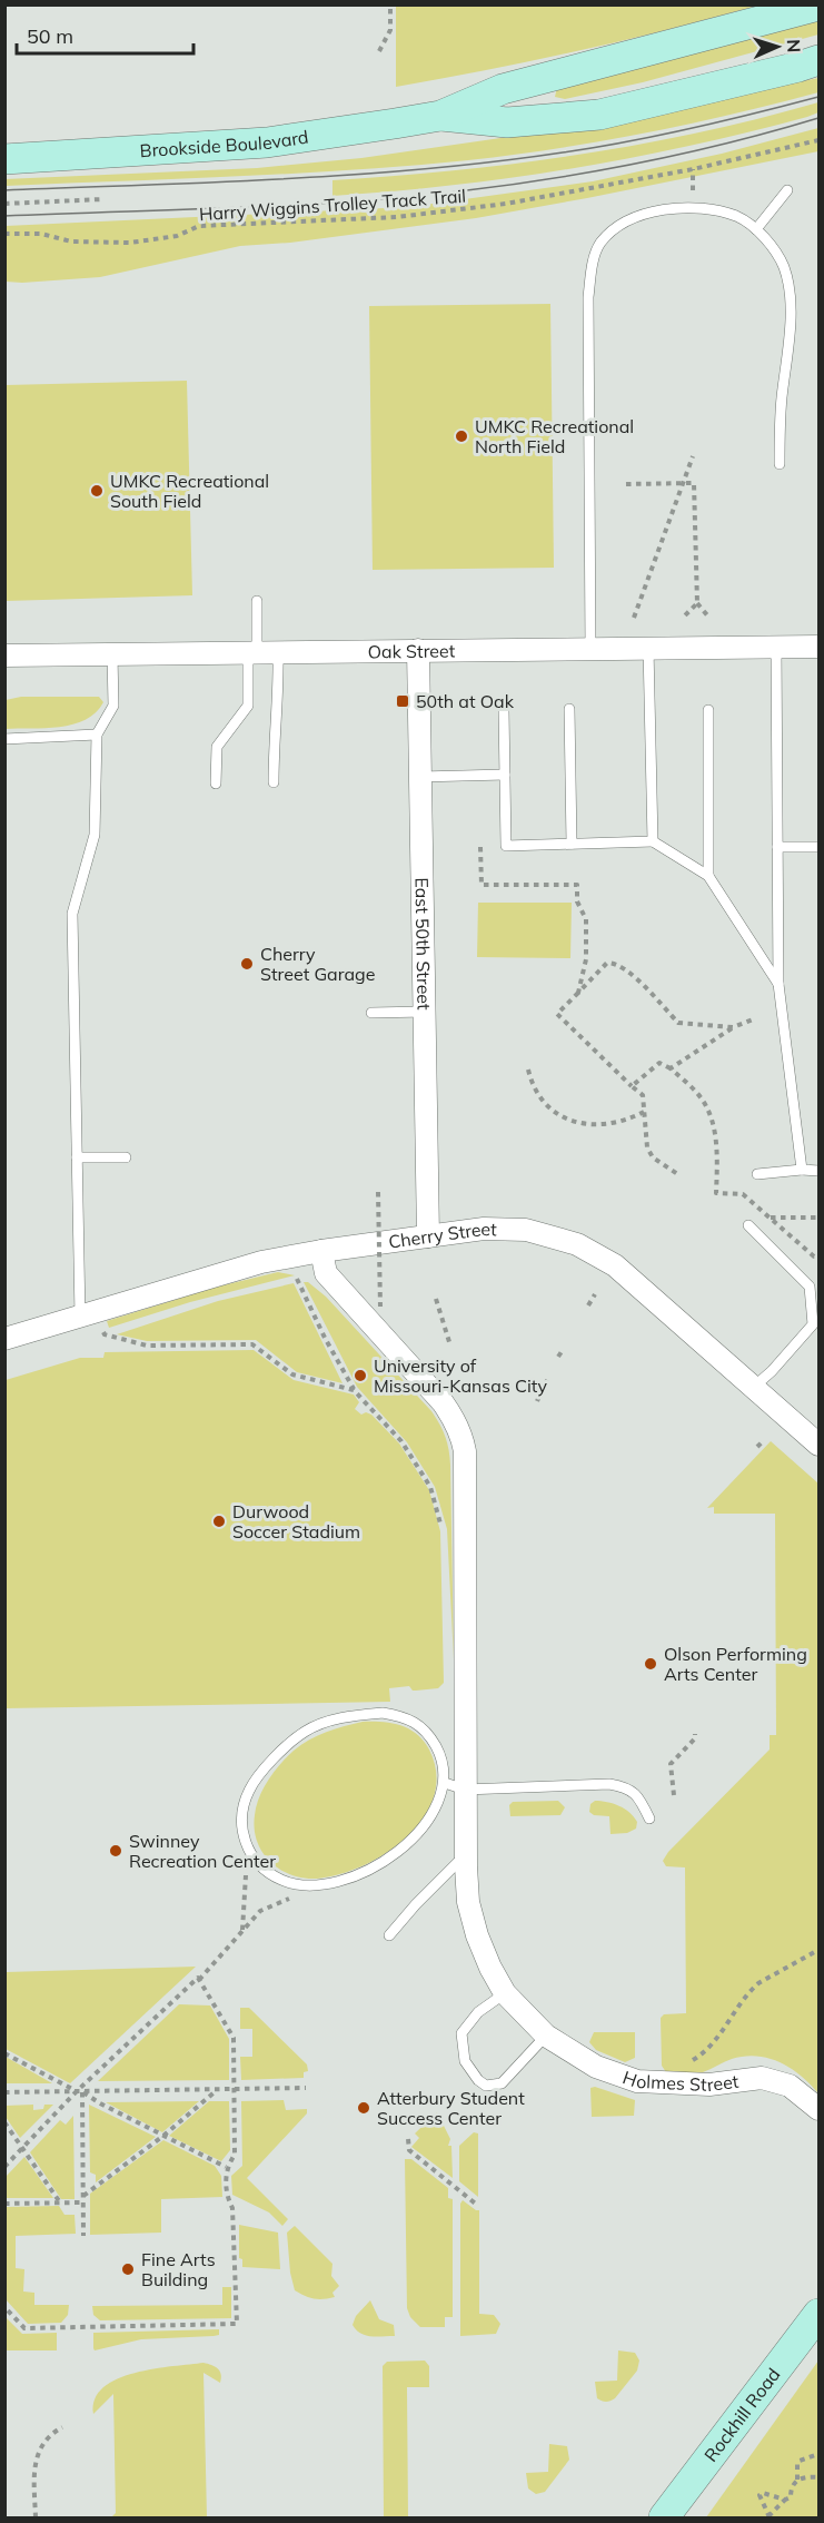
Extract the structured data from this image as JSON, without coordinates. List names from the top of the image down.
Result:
{
  "streets": {
    "main road": ["Brookside Boulevard", "Rockhill Road"],
    "street": [
      "Oak Street",
      "East 50th Street",
      "Cherry Street",
      "Holmes Street"
    ],
    "path": ["Harry Wiggins Trolley Track Trail"]
  },
  "crossings": [
    ["Oak Street", "East 50th Street"],
    ["East 50th Street", "Cherry Street"]
  ],
  "places": {
    "other": [
      "UMKC Recreational North Field",
      "UMKC Recreational South Field",
      "Cherry Street Garage",
      "University of Missouri-Kansas City",
      "Durwood Soccer Stadium",
      "Olson Performing Arts Center",
      "Swinney Recreation Center",
      "Atterbury Student Success Center",
      "Fine Arts Building"
    ],
    "transit": ["50th at Oak"]
  },
  "scale_bar": "50 m",
  "north": "right"
}
